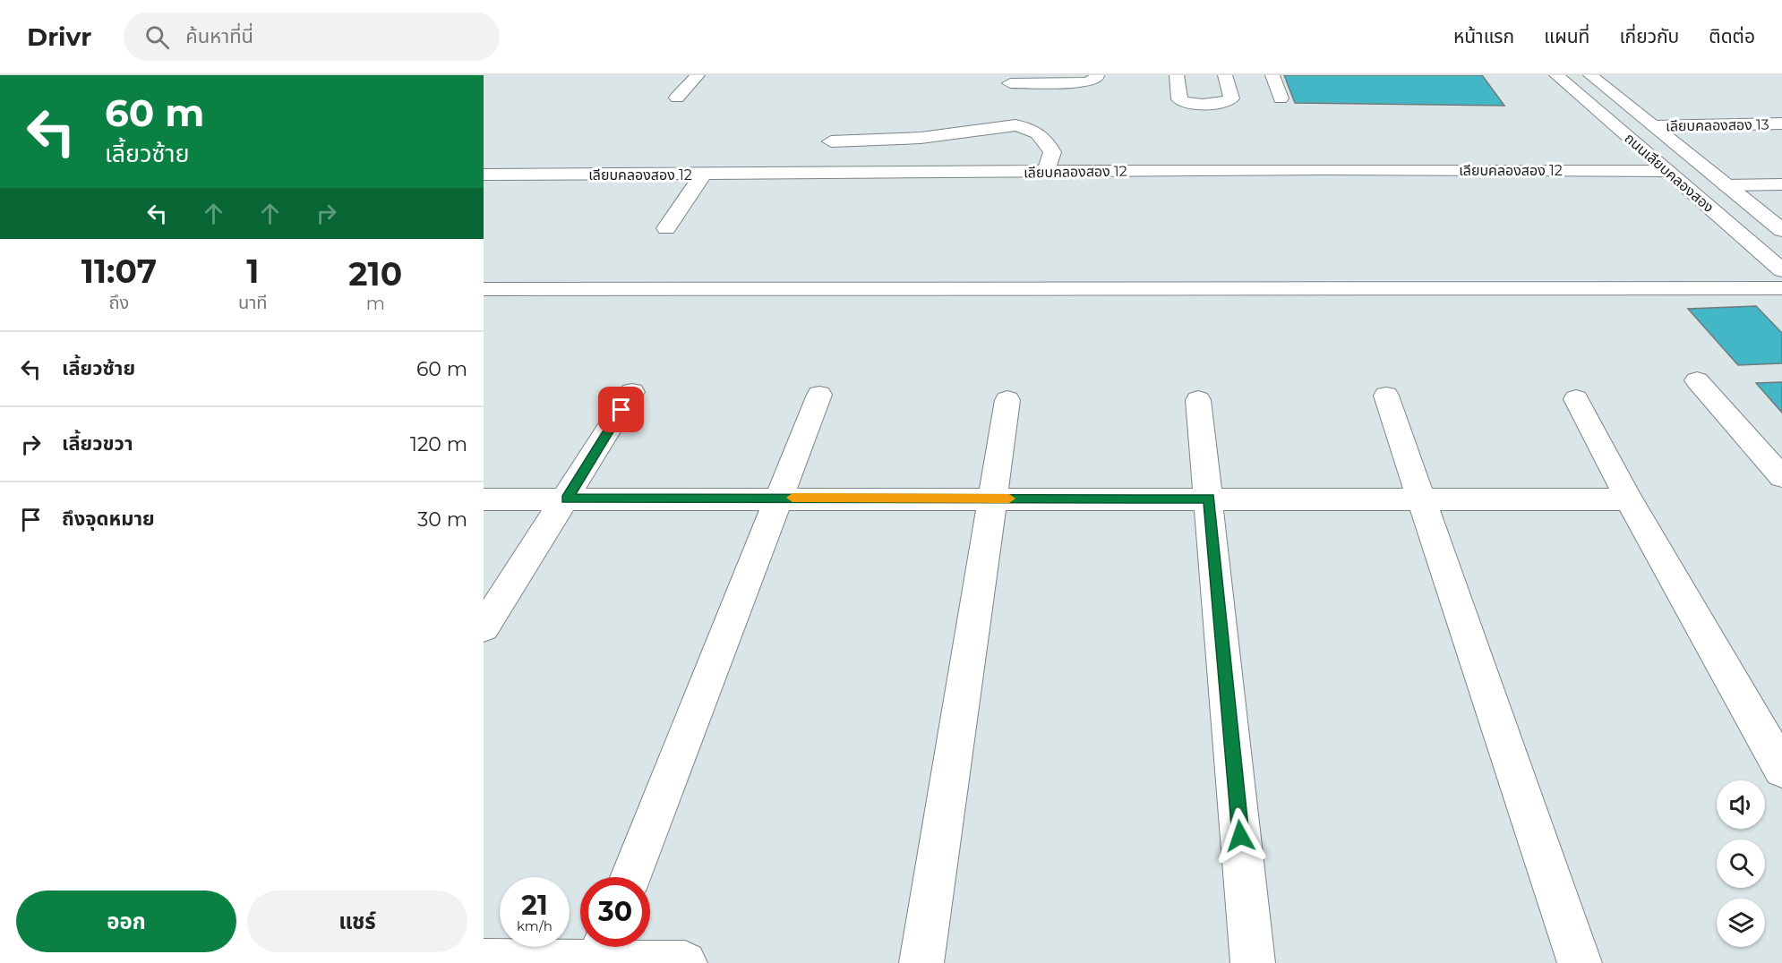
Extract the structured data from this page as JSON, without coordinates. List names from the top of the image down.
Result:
{
  "streets": {
    "street": ["เลียบคลองสอง 13", "เลียบคลองสอง 12", "ถนนเลียบคลองสอง"]
  },
  "crossings": [
    ["เลียบคลองสอง 13", "ถนนเลียบคลองสอง"],
    ["เลียบคลองสอง 12", "ถนนเลียบคลองสอง"]
  ],
  "page": {
    "header": "Drivr",
    "search": "ค้นหาที่นี่",
    "nav": [
      "หน้าแรก",
      "แผนที่",
      "เกี่ยวกับ",
      "ติดต่อ"
    ],
    "turn": ["60 m", "เลี้ยวซ้าย"],
    "eta": [
      "11:07",
      "ถึง",
      "1",
      "นาที",
      "210",
      "m"
    ],
    "list": [
      {
        "name": "เลี้ยวซ้าย",
        "value": "60 m"
      },
      {
        "name": "เลี้ยวขวา",
        "value": "120 m"
      },
      {
        "name": "ถึงจุดหมาย",
        "value": "30 m"
      }
    ],
    "speed": "21 km/h",
    "limit": "30",
    "buttons": ["ออก", "แชร์"]
  }
}
